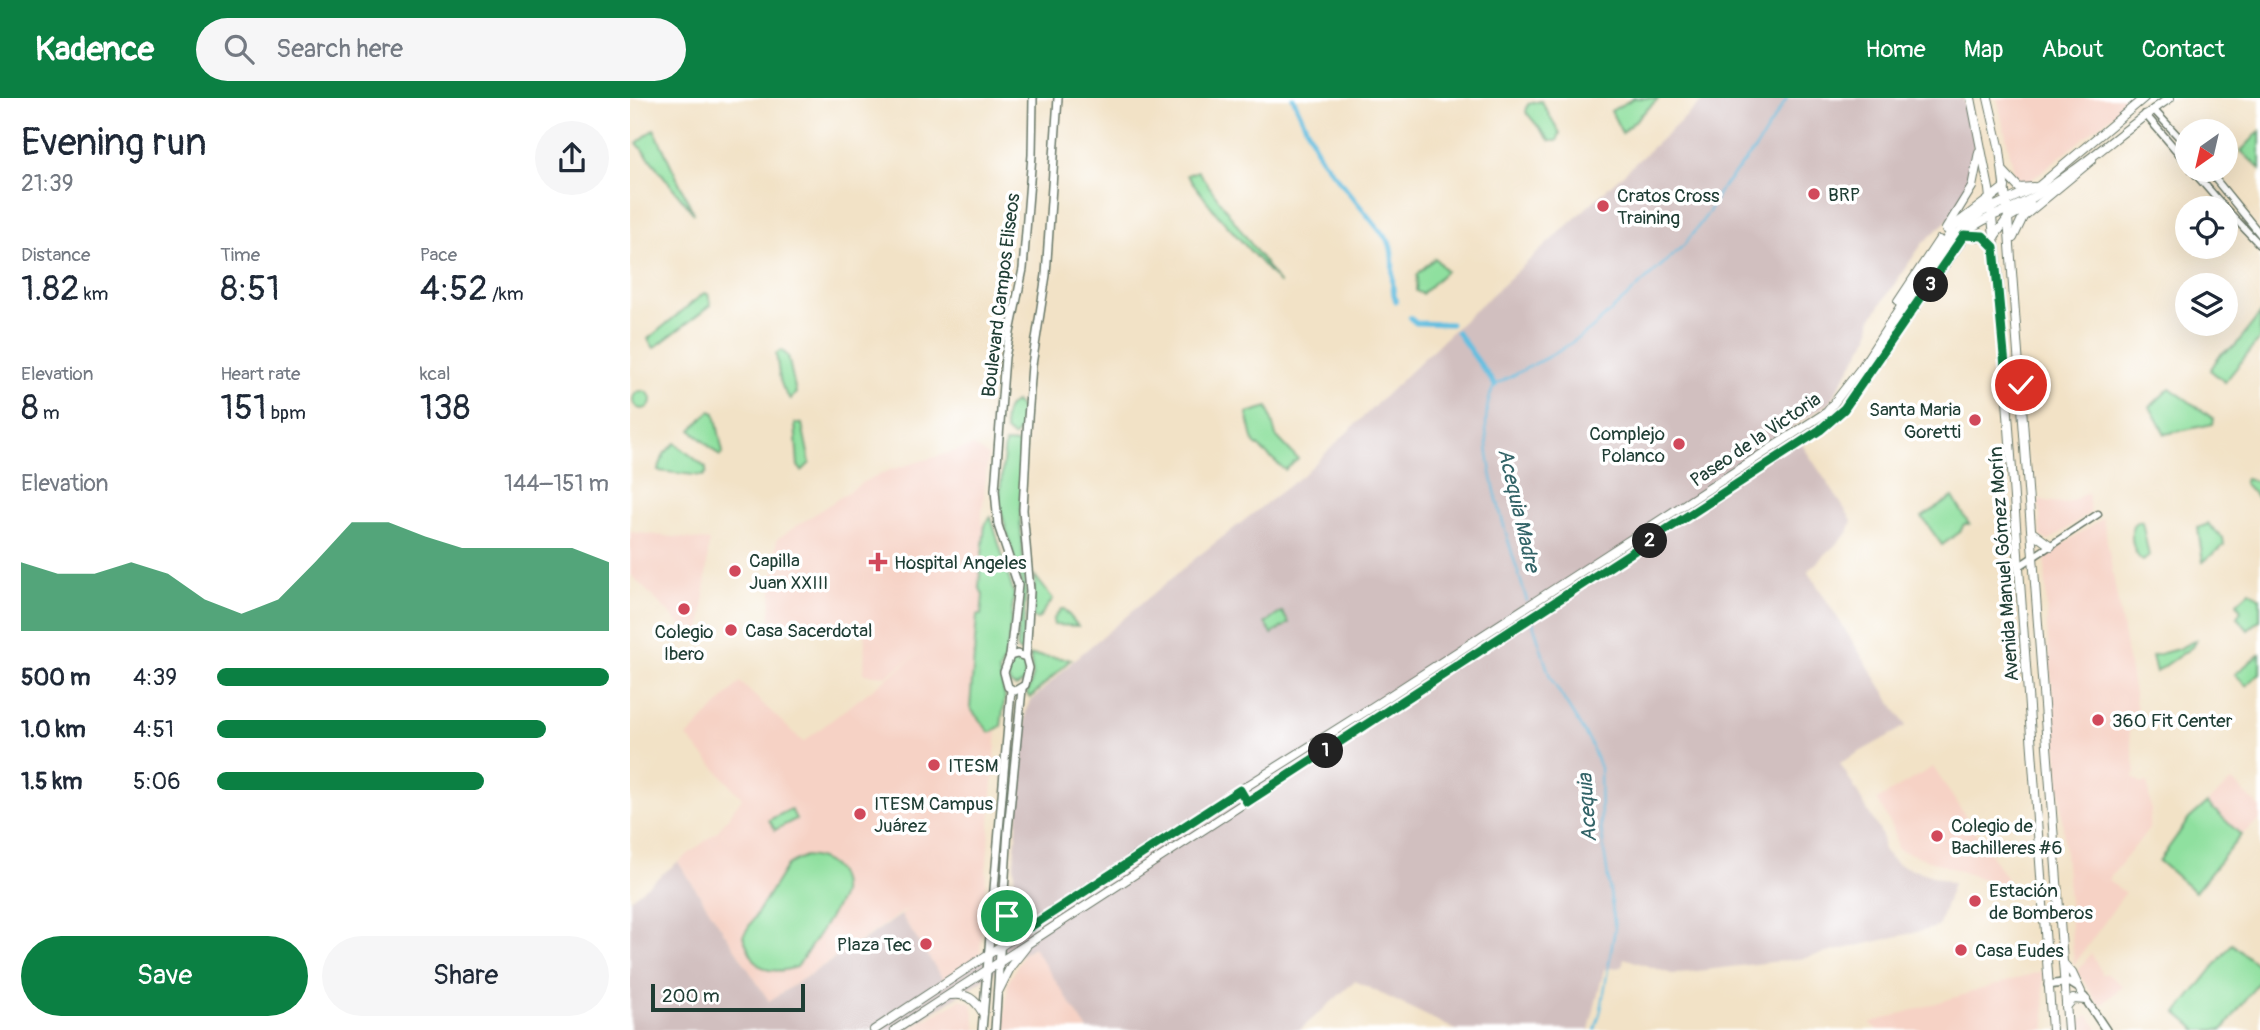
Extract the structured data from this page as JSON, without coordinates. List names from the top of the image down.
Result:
{
  "streets": {
    "main road": ["Boulevard Campos Eliseos", "Paseo de la Victoria", "Avenida Manuel Gómez Morín"]
  },
  "crossings": [
    ["Boulevard Campos Eliseos", "Paseo de la Victoria"]
  ],
  "water": ["Acequia Madre", "Acequia"],
  "places": {
    "other": [
      "BRP",
      "Cratos Cross Training",
      "Santa Maria Goretti",
      "Complejo Polanco",
      "Capilla Juan XXIII",
      "Colegio Ibero",
      "Casa Sacerdotal",
      "360 Fit Center",
      "ITESM",
      "ITESM Campus Juárez",
      "Colegio de Bachilleres #6",
      "Estación de Bomberos",
      "Plaza Tec",
      "Casa Eudes"
    ],
    "health": ["Hospital Angeles"]
  },
  "scale_bar": "200 m",
  "north": "bottom left",
  "page": {
    "header": "Kadence",
    "search": "Search here",
    "nav": [
      "Home",
      "Map",
      "About",
      "Contact"
    ],
    "heading": ["Evening run", "21:39"],
    "stats": [
      ["Distance", "1.82 km"],
      ["Time", "8:51"],
      ["Pace", "4:52 /km"],
      ["Elevation", "8 m"],
      ["Heart rate", "151 bpm"],
      ["kcal", "138"]
    ],
    "pins": ["3", "2", "1"],
    "chart": ["Elevation", "144–151 m"],
    "list": [
      {
        "name": "500 m",
        "note": "4:39"
      },
      {
        "name": "1.0 km",
        "note": "4:51"
      },
      {
        "name": "1.5 km",
        "note": "5:06"
      }
    ],
    "buttons": ["Save", "Share"],
    "scale": "200 m"
  }
}
